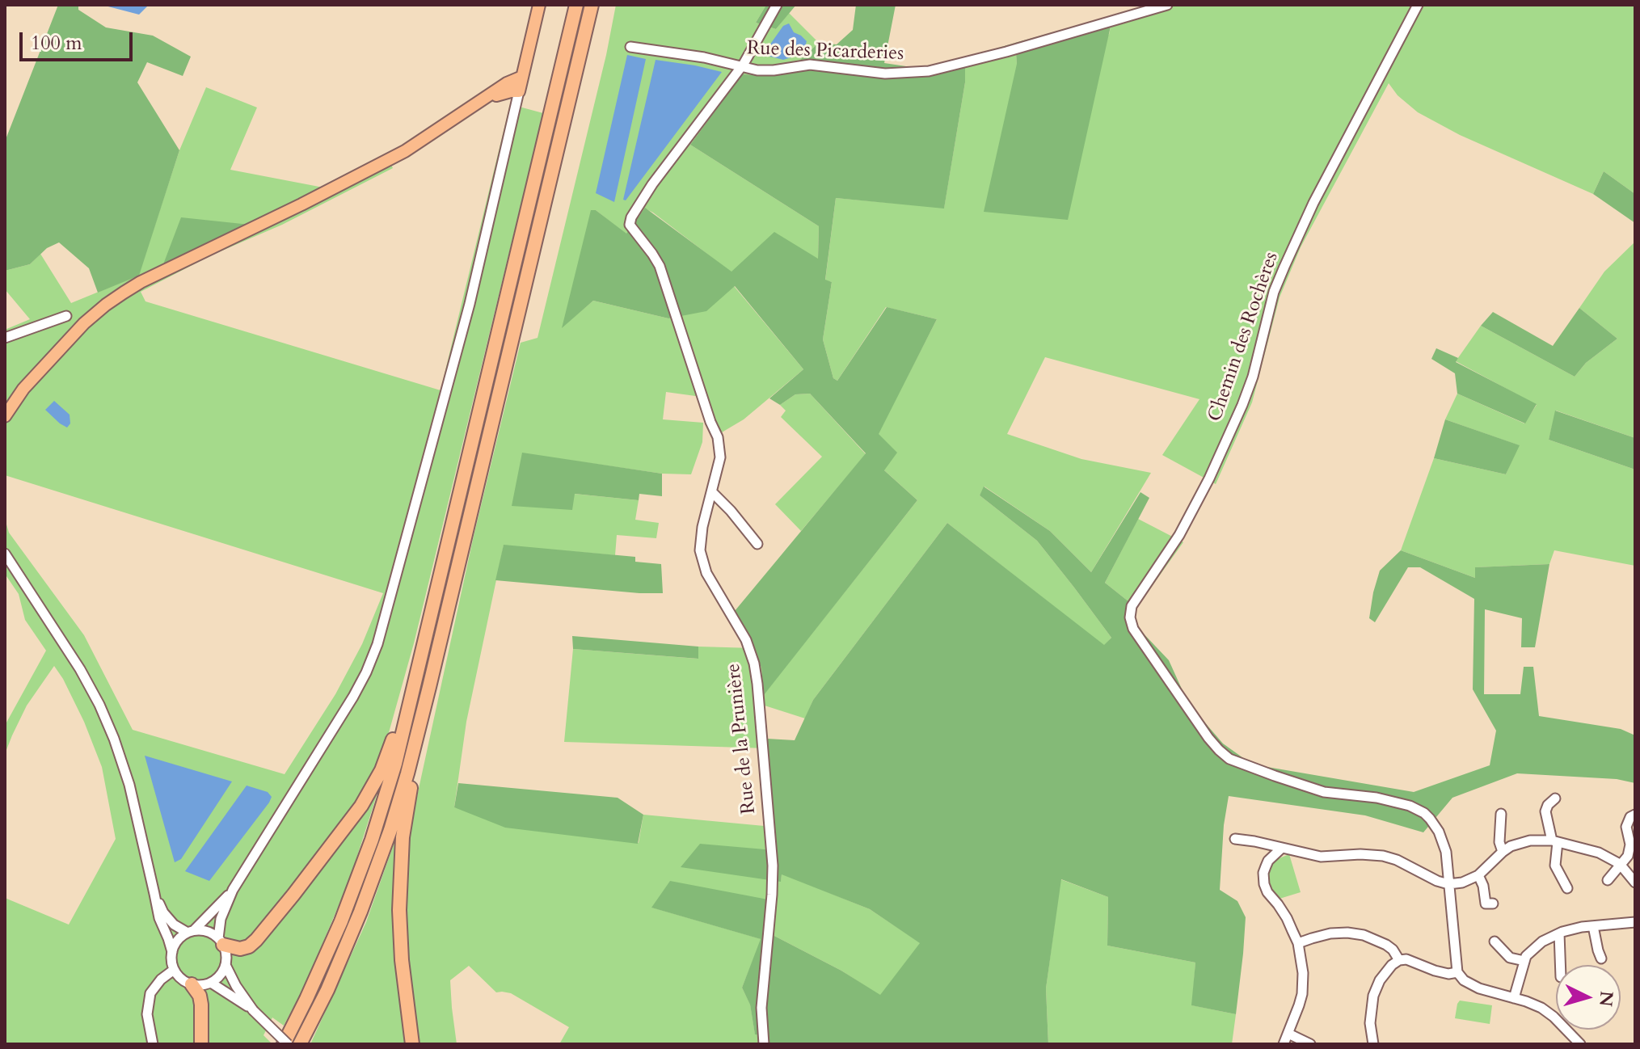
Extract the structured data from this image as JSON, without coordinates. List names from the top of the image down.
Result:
{
  "streets": {
    "street": ["Rue des Picarderies", "Chemin des Rochères", "Rue de la Prunière"]
  },
  "crossings": [
    ["Rue des Picarderies", "Rue de la Prunière"]
  ],
  "scale_bar": "100 m",
  "north": "right"
}
